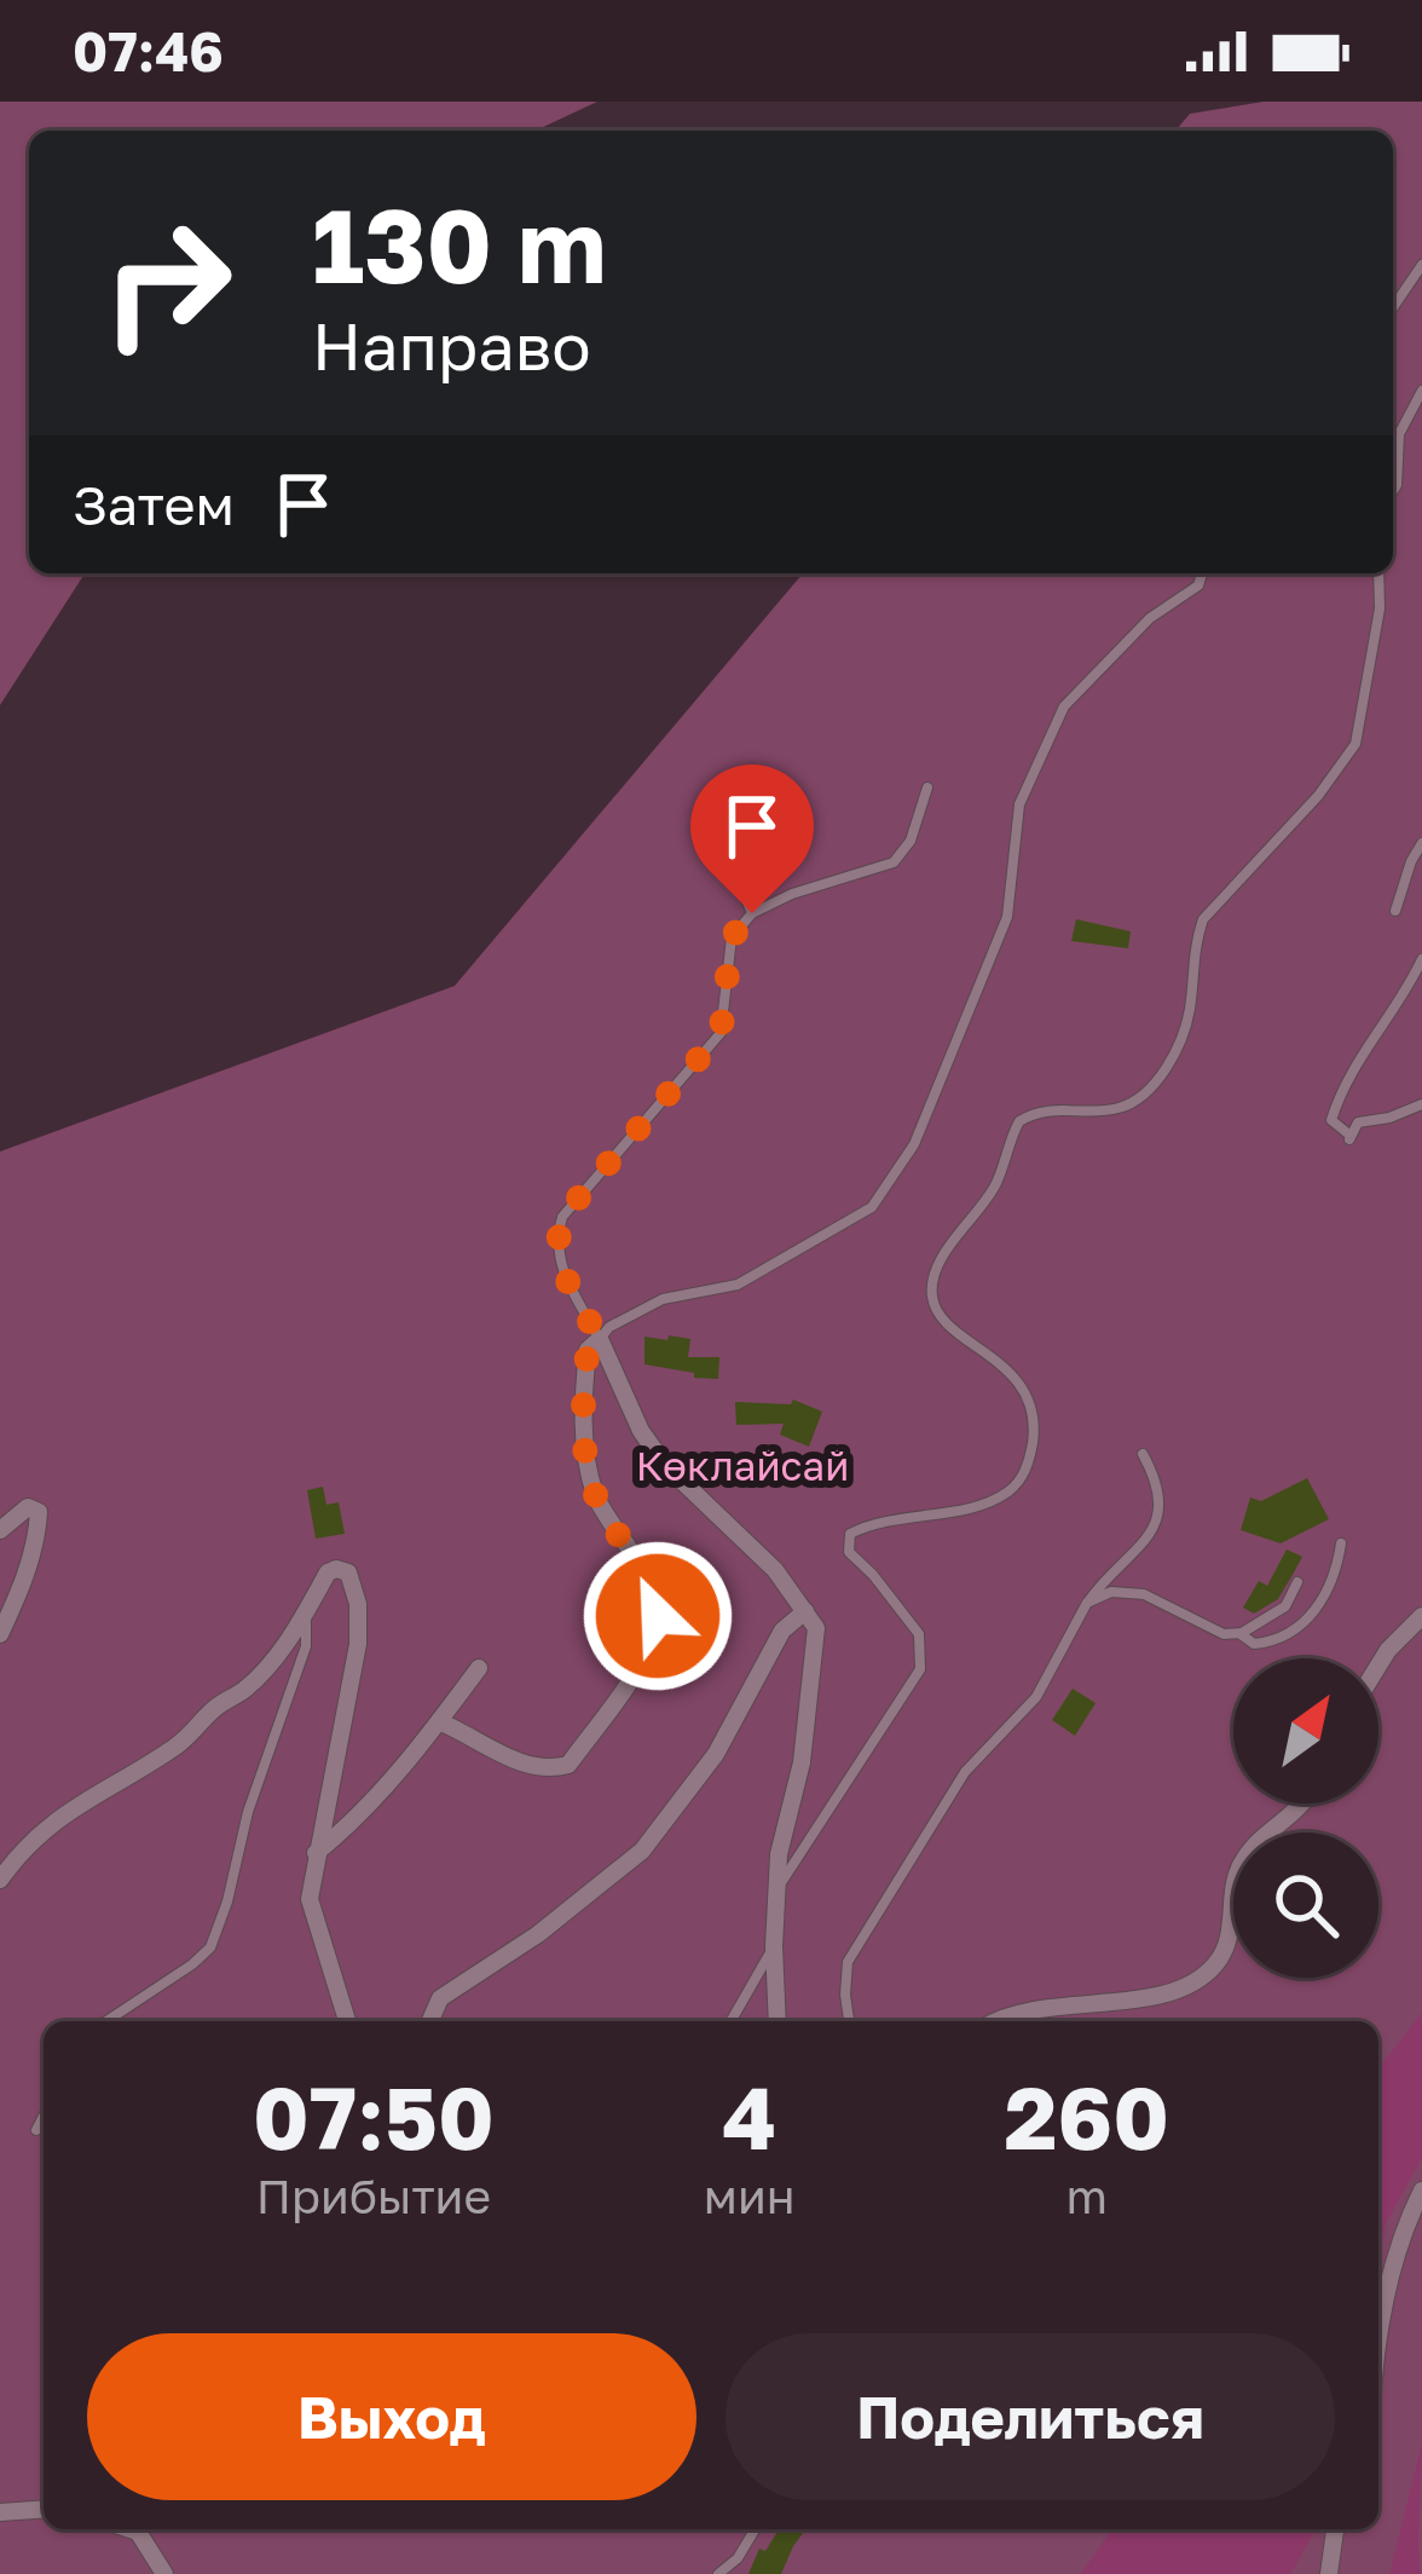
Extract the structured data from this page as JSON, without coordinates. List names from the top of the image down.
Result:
{
  "parks": ["Көклайсай"],
  "north": "top right",
  "page": {
    "status": "07:46",
    "turn": ["130 m", "Направо"],
    "then": "Затем",
    "eta": [
      "07:50",
      "Прибытие",
      "4",
      "мин",
      "260",
      "m"
    ],
    "buttons": ["Выход", "Поделиться"]
  }
}
